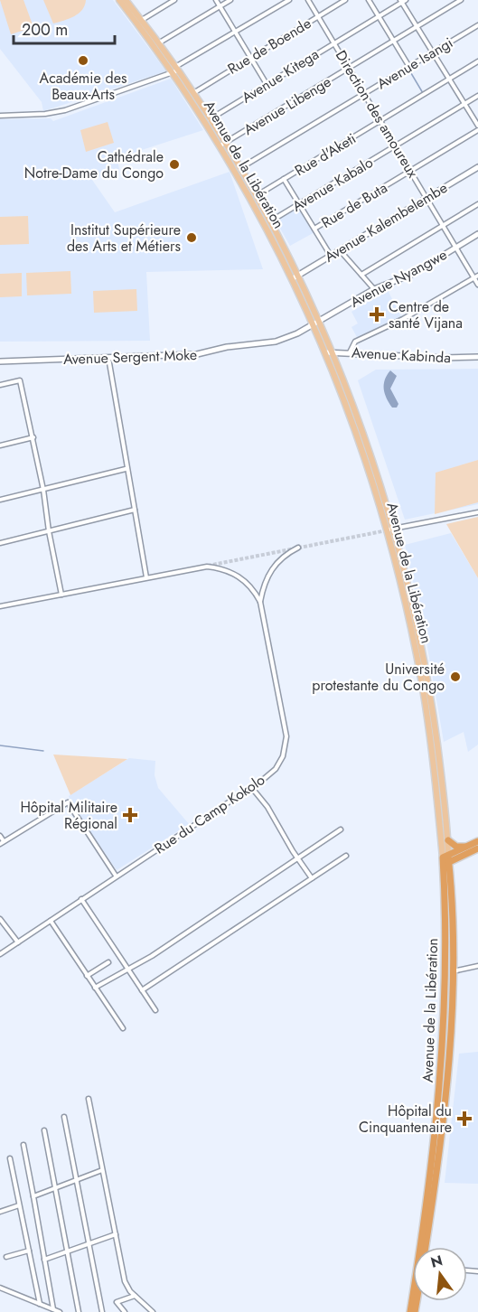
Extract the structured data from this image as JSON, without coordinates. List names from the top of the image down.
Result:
{
  "streets": {
    "highway": ["Avenue de la Libération"],
    "main road": [
      "Avenue Kalembelembe",
      "Avenue Nyangwe",
      "Avenue Kabinda",
      "Avenue Sergent Moke"
    ],
    "street": [
      "Rue de Boende",
      "Avenue Isangi",
      "Avenue Kitega",
      "Avenue Libenge",
      "Direction des amoureux",
      "Rue d'Aketi",
      "Avenue Kabalo",
      "Rue de Buta",
      "Rue du Camp Kokolo"
    ]
  },
  "crossings": [
    ["Rue de Boende", "Direction des amoureux"],
    ["Rue de Boende", "Avenue de la Libération"],
    ["Avenue Isangi", "Direction des amoureux"],
    ["Avenue Isangi", "Avenue de la Libération"],
    ["Avenue Kitega", "Direction des amoureux"],
    ["Avenue Kitega", "Avenue de la Libération"],
    ["Avenue Libenge", "Direction des amoureux"],
    ["Avenue Libenge", "Avenue de la Libération"],
    ["Direction des amoureux", "Rue d'Aketi"],
    ["Direction des amoureux", "Avenue Kabalo"],
    ["Direction des amoureux", "Rue de Buta"],
    ["Direction des amoureux", "Avenue Kalembelembe"],
    ["Direction des amoureux", "Avenue Nyangwe"],
    ["Rue d'Aketi", "Avenue de la Libération"],
    ["Avenue de la Libération", "Avenue Kabalo"],
    ["Avenue de la Libération", "Avenue Kalembelembe"],
    ["Avenue de la Libération", "Avenue Nyangwe"],
    ["Avenue de la Libération", "Avenue Kabinda"],
    ["Avenue de la Libération", "Avenue Sergent Moke"],
    ["Avenue Nyangwe", "Avenue Sergent Moke"]
  ],
  "places": {
    "other": [
      "Académie des Beaux-Arts",
      "Cathédrale Notre-Dame du Congo",
      "Institut Supérieure des Arts et Métiers",
      "Université protestante du Congo"
    ],
    "health": ["Centre de santé Vijana", "Hôpital Militaire Régional", "Hôpital du Cinquantenaire"]
  },
  "scale_bar": "200 m",
  "north": "top"
}
